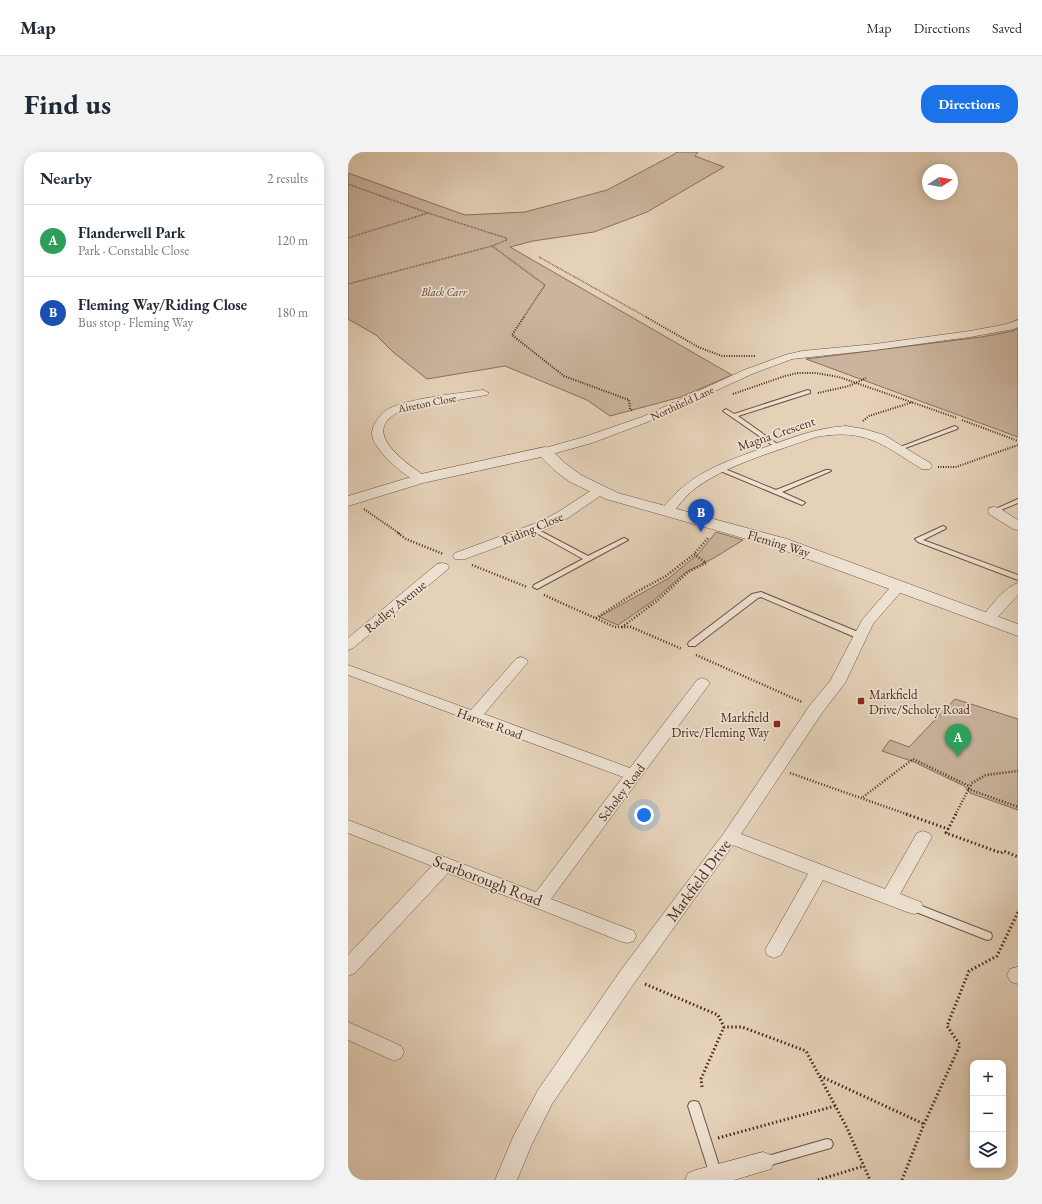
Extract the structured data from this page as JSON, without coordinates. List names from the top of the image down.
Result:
{
  "streets": {
    "street": [
      "Aireton Close",
      "Northfield Lane",
      "Magna Crescent",
      "Riding Close",
      "Fleming Way",
      "Radley Avenue",
      "Harvest Road",
      "Scholey Road",
      "Scarborough Road",
      "Markfield Drive"
    ]
  },
  "crossings": [
    ["Aireton Close", "Northfield Lane"],
    ["Northfield Lane", "Fleming Way"],
    ["Magna Crescent", "Fleming Way"],
    ["Riding Close", "Fleming Way"],
    ["Fleming Way", "Markfield Drive"],
    ["Harvest Road", "Scholey Road"],
    ["Scholey Road", "Scarborough Road"]
  ],
  "parks": ["Black Carr"],
  "places": {
    "transit": ["Markfield Drive/Scholey Road", "Markfield Drive/Fleming Way"]
  },
  "north": "right",
  "page": {
    "header": "Map",
    "nav": ["Map", "Directions", "Saved"],
    "buttons": "Directions",
    "title": "Find us",
    "heading": ["Nearby", "2 results"],
    "list": [
      {
        "mark": "A",
        "name": "Flanderwell Park",
        "note": "Park · Constable Close",
        "value": "120 m"
      },
      {
        "mark": "B",
        "name": "Fleming Way/Riding Close",
        "note": "Bus stop · Fleming Way",
        "value": "180 m"
      }
    ],
    "pins": ["B", "A"],
    "map_buttons": ["+", "−"]
  }
}
